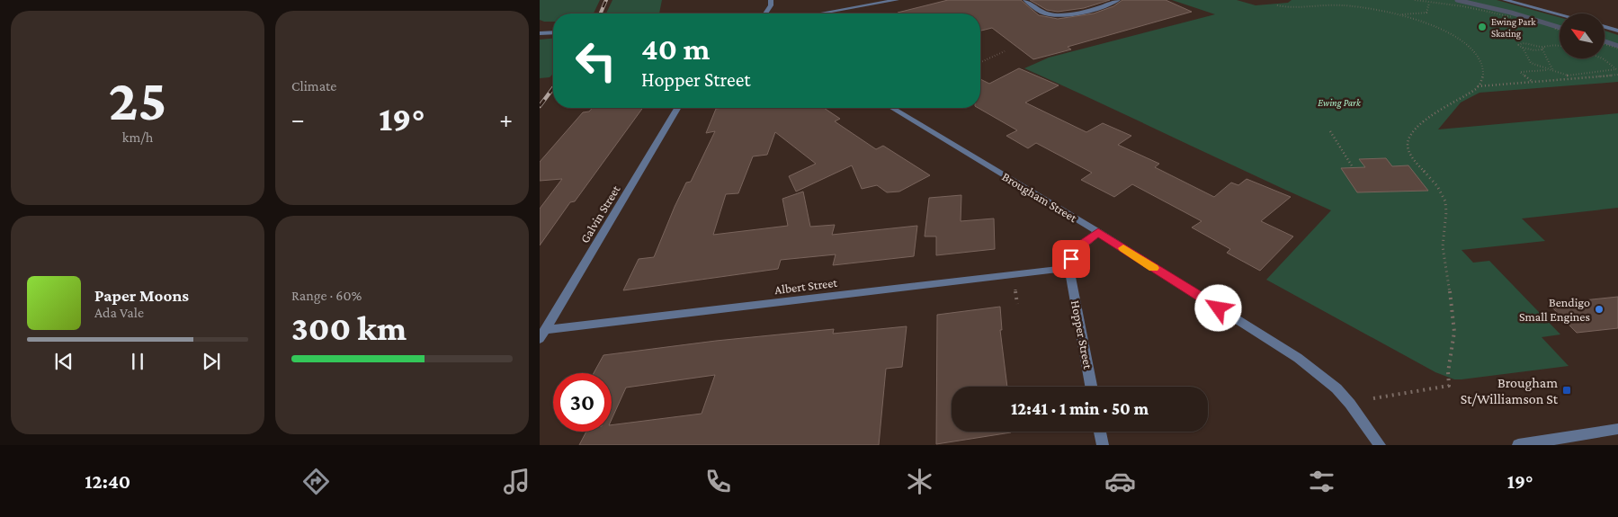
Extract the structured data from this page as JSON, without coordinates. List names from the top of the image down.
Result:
{
  "streets": {
    "street": [
      "Brougham Street",
      "Galvin Street",
      "Albert Street",
      "Hopper Street"
    ]
  },
  "crossings": [
    ["Galvin Street", "Albert Street"],
    ["Albert Street", "Hopper Street"]
  ],
  "parks": ["Ewing Park"],
  "places": {
    "other": ["Ewing Park Skating", "Bendigo Small Engines"],
    "transit": ["Brougham St/Williamson St"]
  },
  "north": "top left",
  "page": {
    "tile": [
      ["25", "km/h"],
      "Climate",
      ["Range · 60%", "300 km"]
    ],
    "turn": ["40 m", "Hopper Street"],
    "heat": ["−", "19°", "+"],
    "song": ["Paper Moons", "Ada Vale"],
    "limit": "30",
    "trip": "12:41 · 1 min · 50 m",
    "tabs": ["12:40", "19°"]
  }
}
